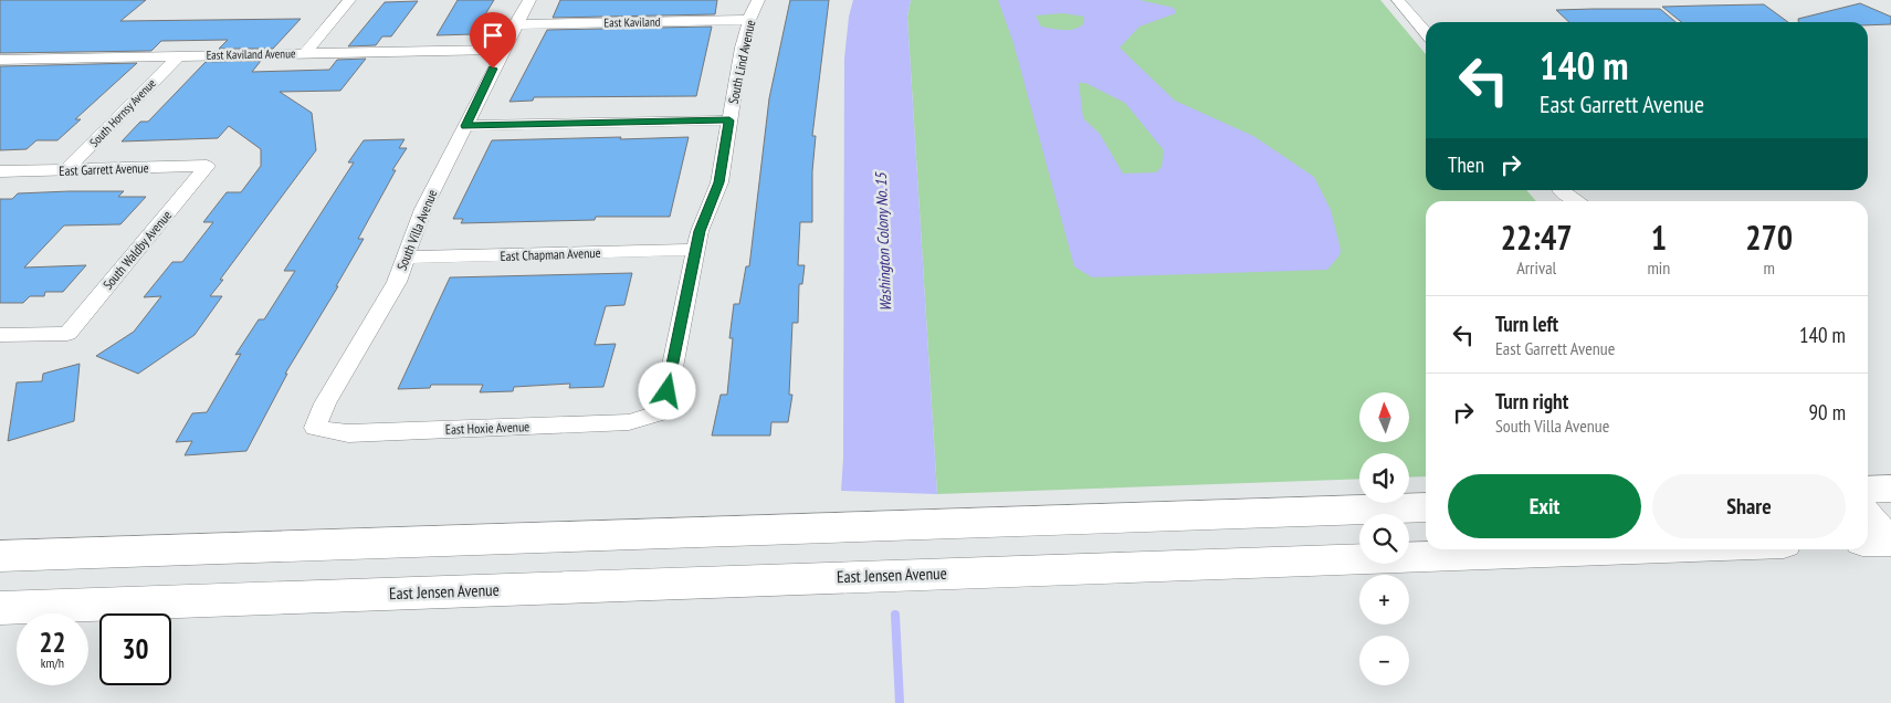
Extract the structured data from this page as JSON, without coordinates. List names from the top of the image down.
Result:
{
  "streets": {
    "main road": ["East Jensen Avenue"],
    "street": [
      "East Kaviland",
      "East Kaviland Avenue",
      "South Lind Avenue",
      "South Hornsy Avenue",
      "East Garrett Avenue",
      "South Villa Avenue",
      "South Waldby Avenue",
      "East Chapman Avenue",
      "East Hoxie Avenue"
    ]
  },
  "crossings": [
    ["East Kaviland", "South Lind Avenue"],
    ["East Kaviland", "South Villa Avenue"],
    ["East Kaviland Avenue", "South Hornsy Avenue"],
    ["East Kaviland Avenue", "South Villa Avenue"],
    ["South Lind Avenue", "East Chapman Avenue"],
    ["South Lind Avenue", "East Hoxie Avenue"],
    ["South Hornsy Avenue", "East Garrett Avenue"],
    ["East Garrett Avenue", "South Waldby Avenue"],
    ["South Villa Avenue", "East Chapman Avenue"],
    ["South Villa Avenue", "East Hoxie Avenue"]
  ],
  "water": ["Washington Colony No. 15"],
  "north": "top",
  "page": {
    "turn": ["140 m", "East Garrett Avenue"],
    "then": "Then",
    "eta": [
      "22:47",
      "Arrival",
      "1",
      "min",
      "270",
      "m"
    ],
    "list": [
      {
        "name": "Turn left",
        "note": "East Garrett Avenue",
        "value": "140 m"
      },
      {
        "name": "Turn right",
        "note": "South Villa Avenue",
        "value": "90 m"
      }
    ],
    "map_buttons": ["+", "−"],
    "buttons": ["Exit", "Share"],
    "speed": "22 km/h",
    "limit": "30"
  }
}
